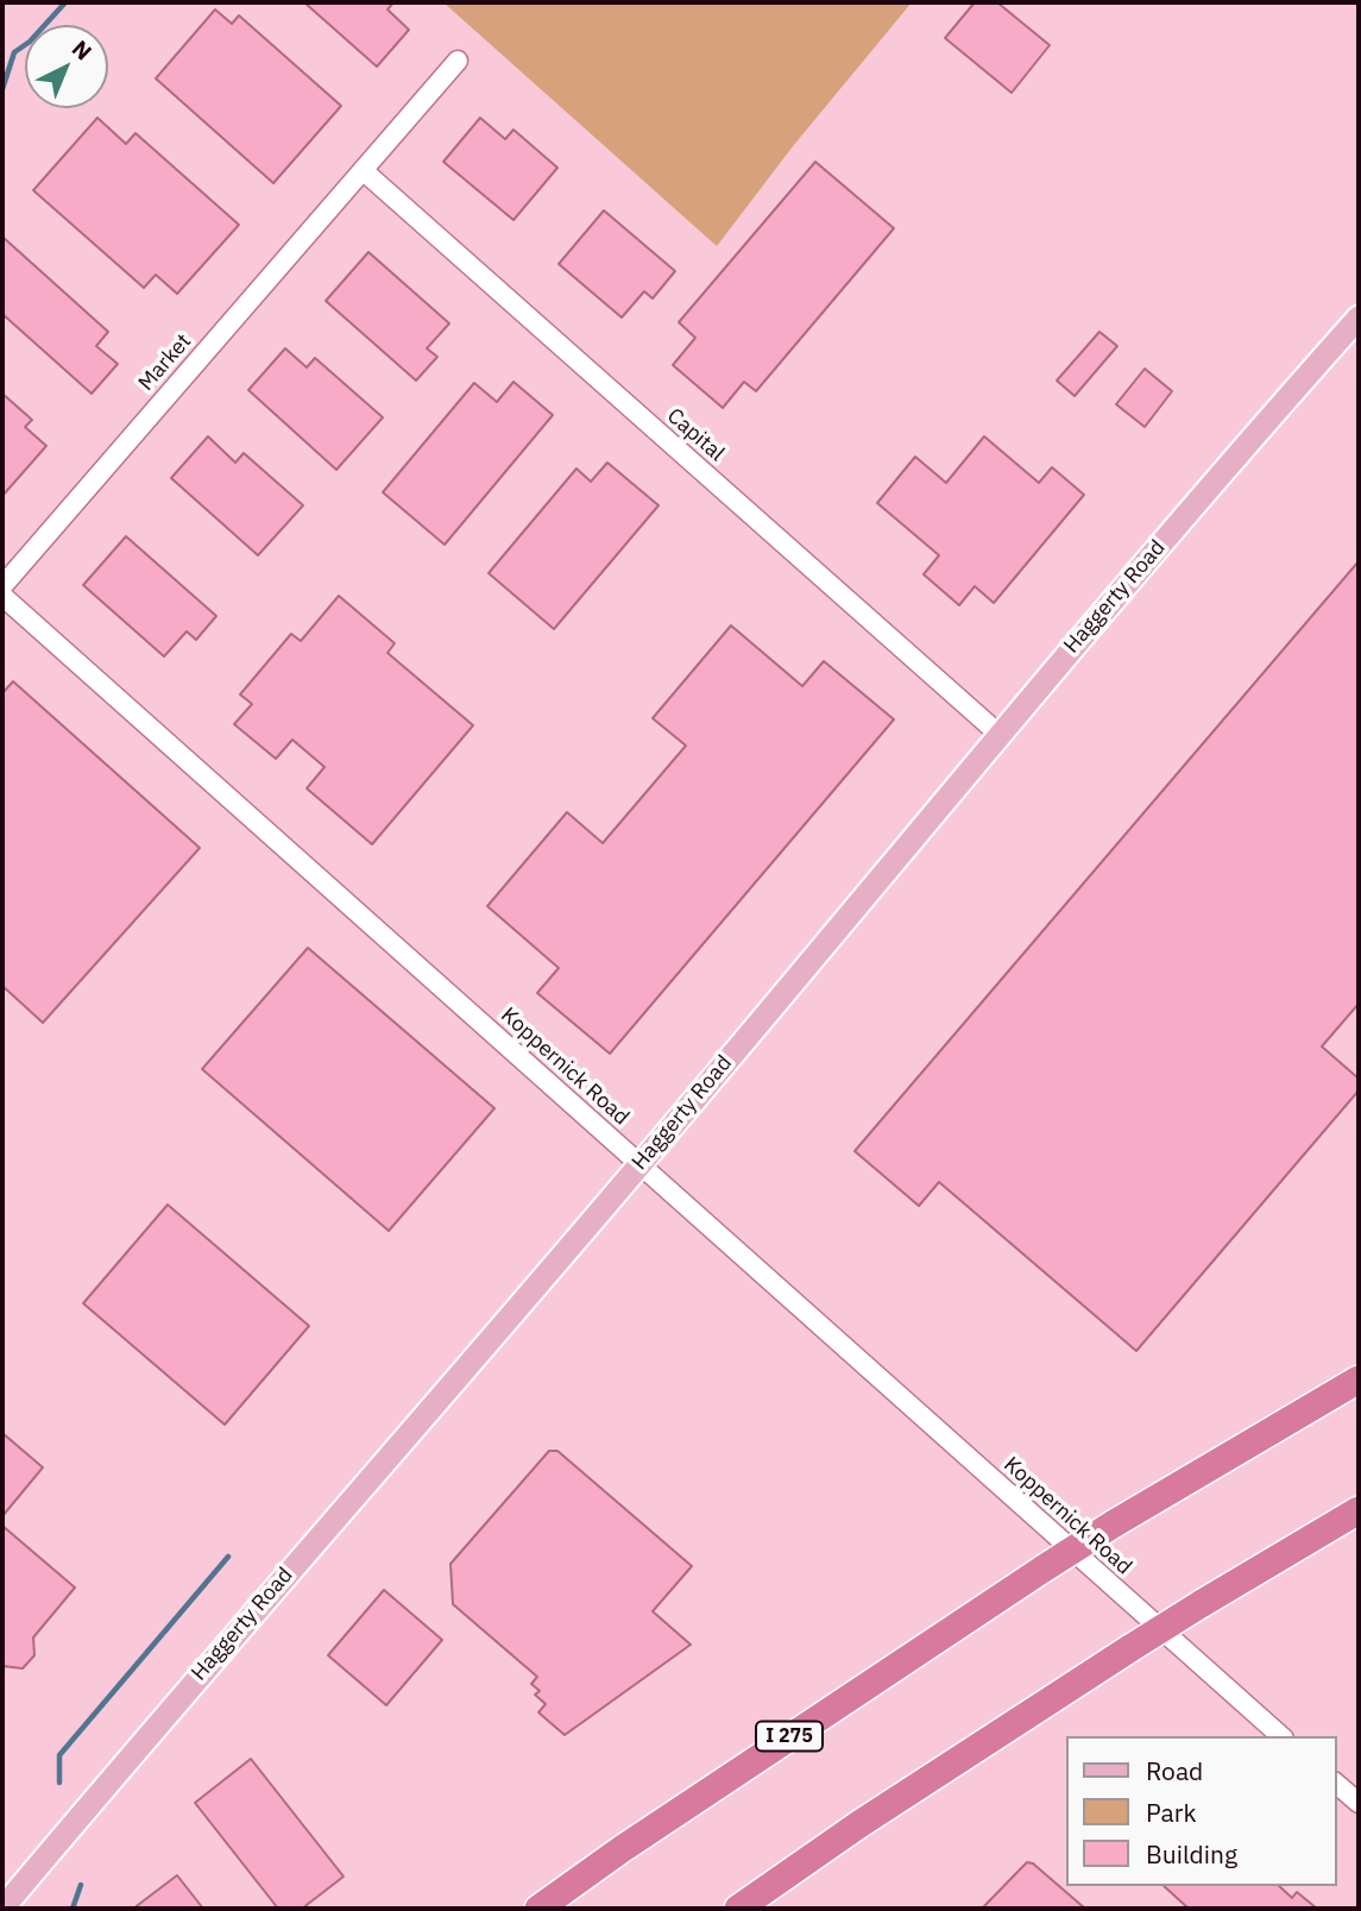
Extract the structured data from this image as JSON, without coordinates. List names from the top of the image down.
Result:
{
  "streets": {
    "highway": ["I 275"],
    "main road": ["Haggerty Road"],
    "street": ["Market", "Capital", "Koppernick Road"]
  },
  "crossings": [
    ["Market", "Capital"],
    ["Capital", "Haggerty Road"],
    ["Haggerty Road", "Koppernick Road"]
  ],
  "legend": ["Road", "Park", "Building"],
  "north": "top right"
}
